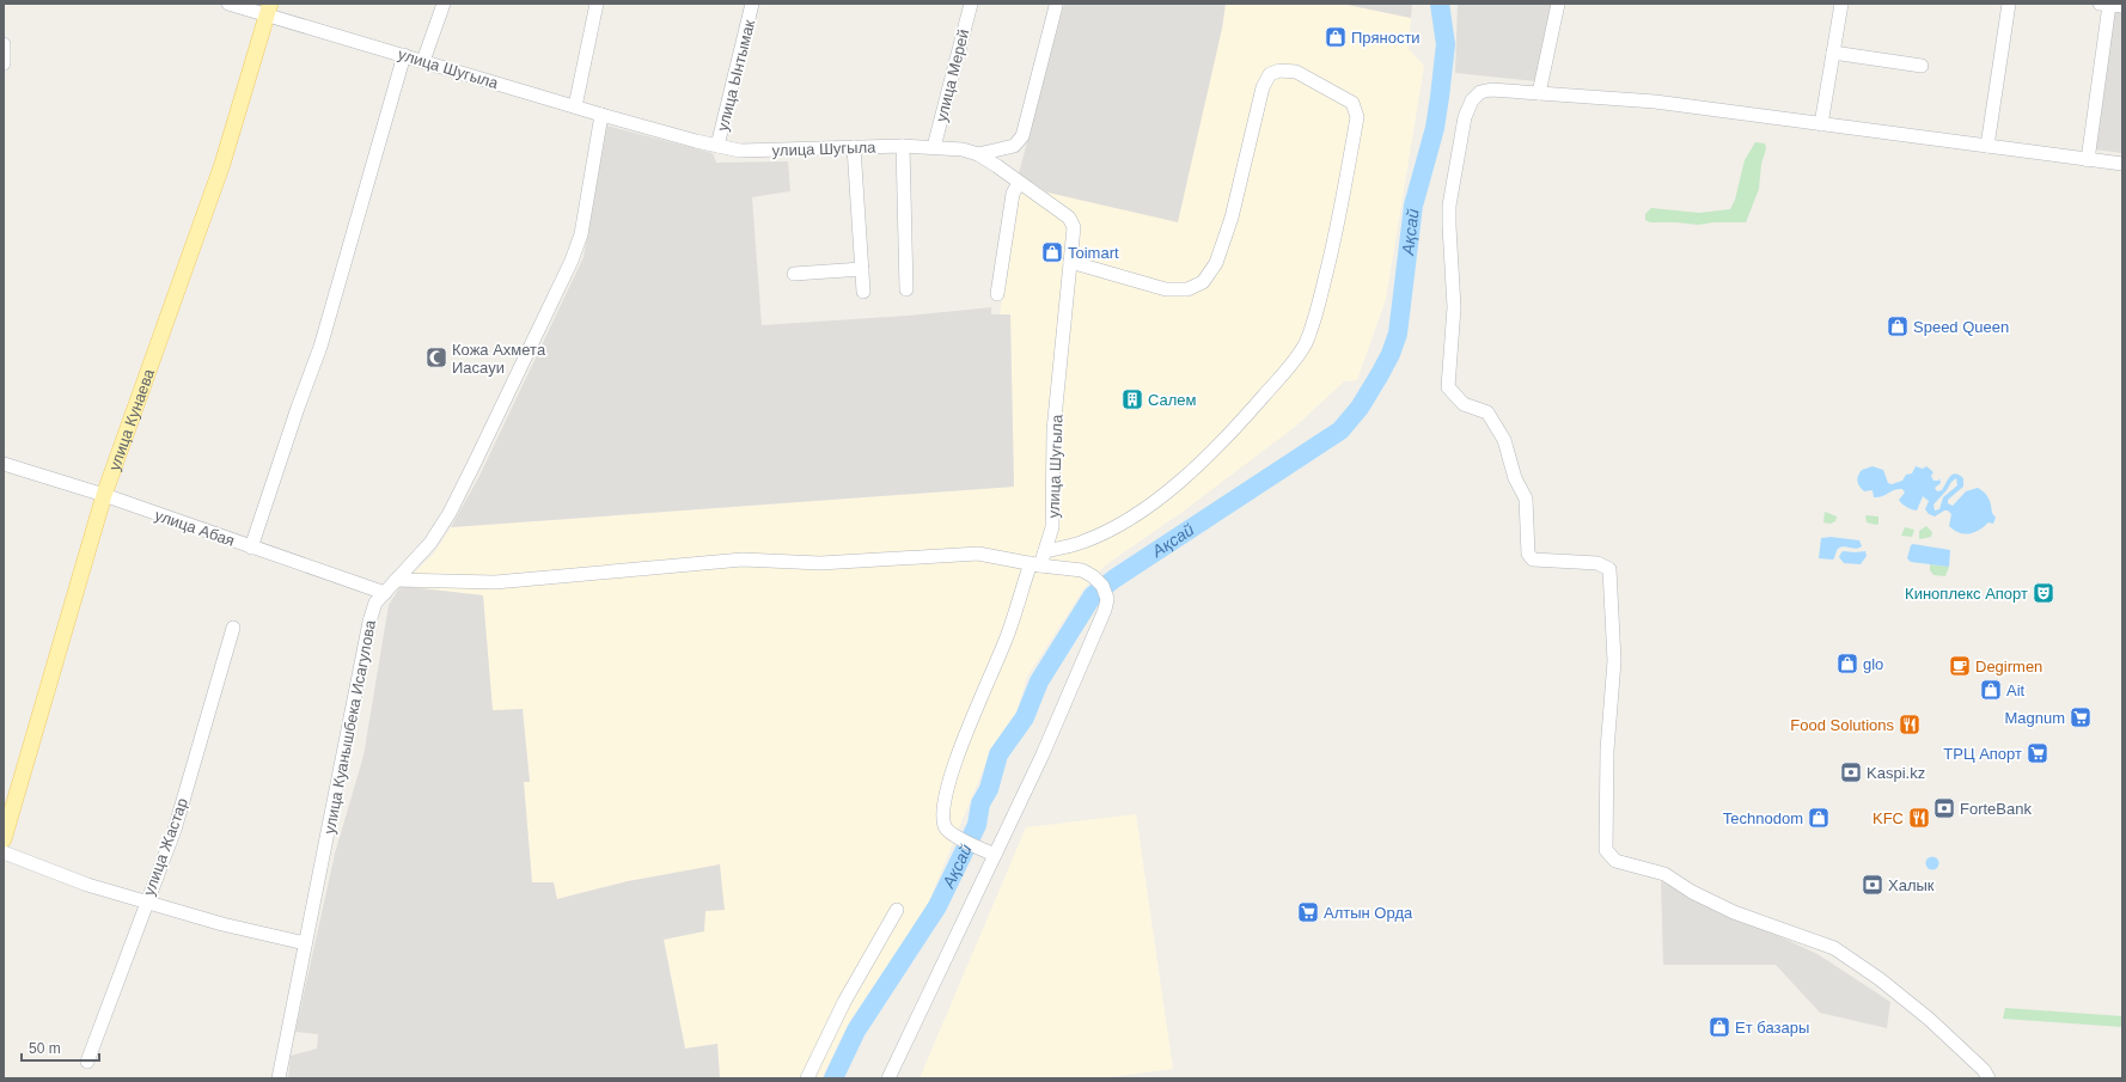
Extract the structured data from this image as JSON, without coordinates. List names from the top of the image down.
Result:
{
  "streets": {
    "main road": ["улица Кунаева"],
    "street": [
      "улица Шугыла",
      "улица Ынтымак",
      "улица Мерей",
      "улица Абая",
      "улица Куанышбека Исагулова",
      "улица Жастар"
    ]
  },
  "crossings": [
    ["улица Шугыла", "улица Ынтымак"],
    ["улица Шугыла", "улица Мерей"],
    ["улица Шугыла", "улица Кунаева"],
    ["улица Шугыла", "улица Куанышбека Исагулова"],
    ["улица Кунаева", "улица Абая"],
    ["улица Абая", "улица Куанышбека Исагулова"]
  ],
  "water": ["Ақсай"],
  "places": {
    "shop": [
      "Пряности",
      "Toimart",
      "Speed Queen",
      "glo",
      "Ait",
      "Technodom",
      "Ет базары"
    ],
    "mosque": ["Кожа Ахмета Иасауи"],
    "building": ["Салем"],
    "theatre": ["Киноплекс Апорт"],
    "cafe": ["Degirmen"],
    "supermarket": ["Magnum", "ТРЦ Апорт", "Алтын Орда"],
    "restaurant": ["Food Solutions", "KFC"],
    "bank": ["Kaspi.kz", "ForteBank", "Халык"]
  },
  "scale_bar": "50 m"
}
